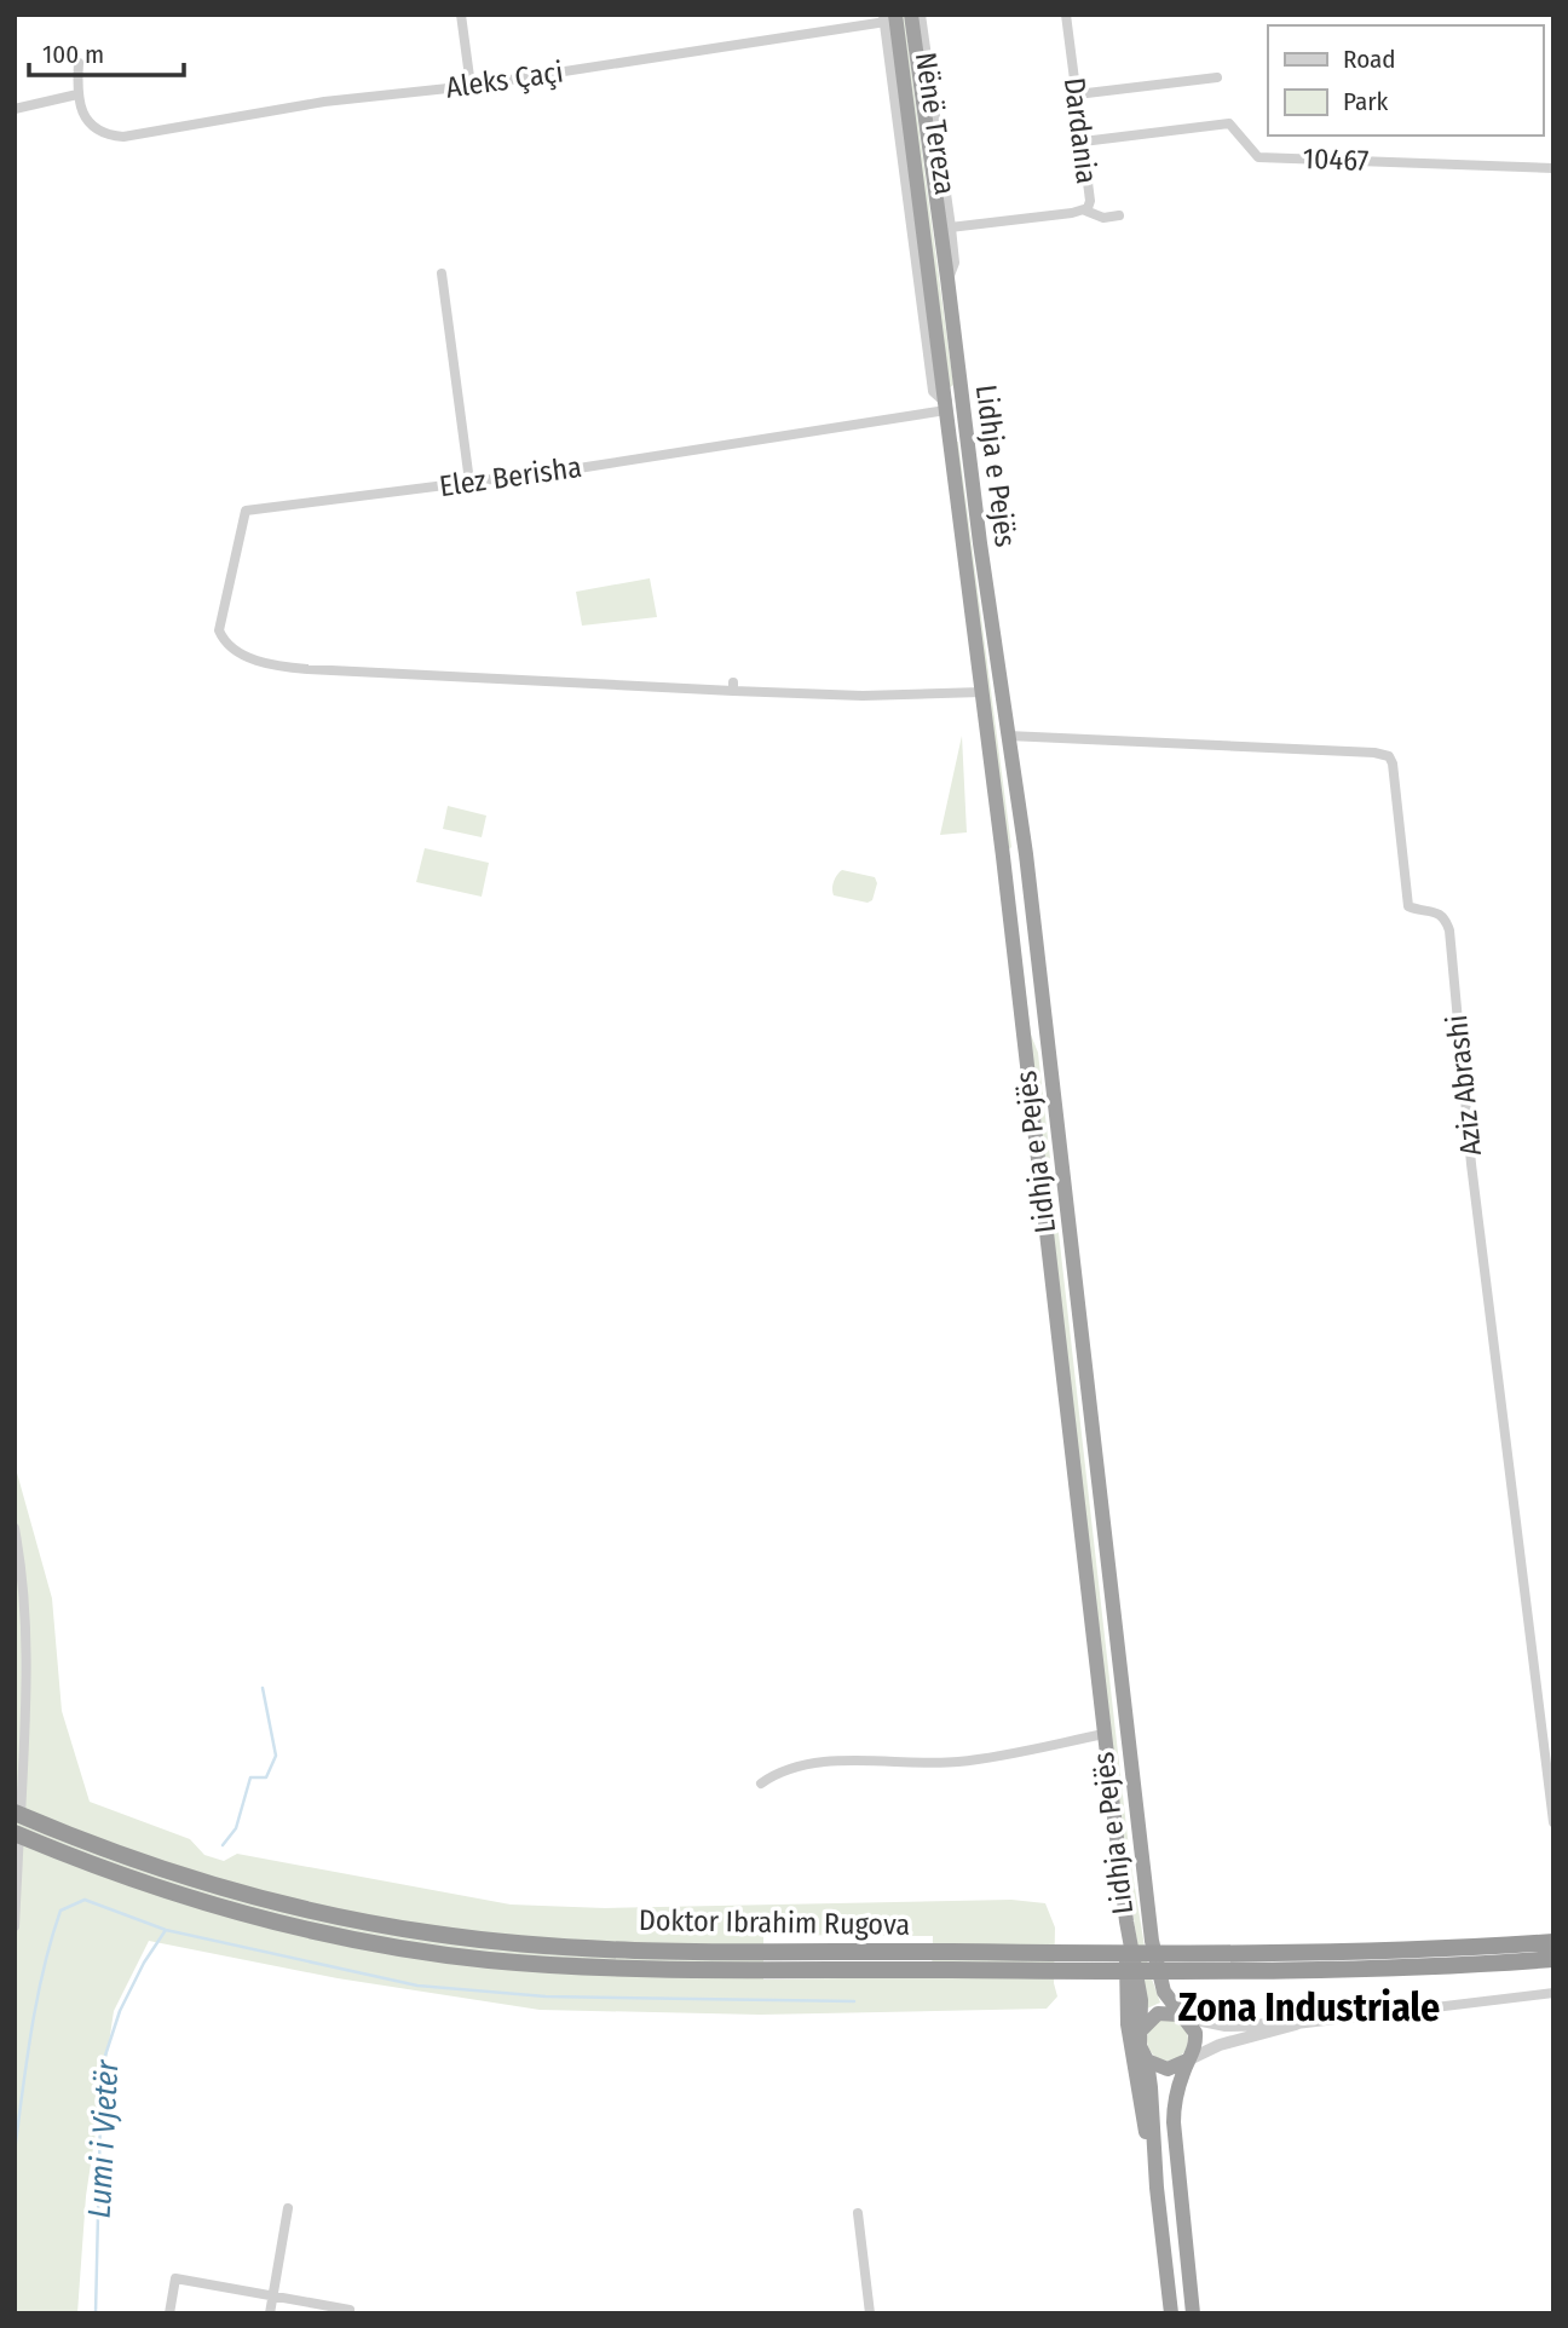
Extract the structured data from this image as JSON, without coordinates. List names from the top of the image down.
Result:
{
  "streets": {
    "highway": ["Nënë Tereza", "Lidhja e Pejës", "Doktor Ibrahim Rugova"],
    "street": [
      "Aleks Çaçi",
      "Dardania",
      "10467",
      "Elez Berisha",
      "Aziz Abrashi"
    ]
  },
  "crossings": [
    ["Aleks Çaçi", "Nënë Tereza"],
    ["Nënë Tereza", "Dardania"],
    ["Nënë Tereza", "Lidhja e Pejës"],
    ["Dardania", "10467"],
    ["Dardania", "Lidhja e Pejës"],
    ["Lidhja e Pejës", "Elez Berisha"],
    ["Lidhja e Pejës", "Aziz Abrashi"]
  ],
  "districts": ["Zona Industriale"],
  "water": ["Lumi i Vjetër"],
  "legend": ["Road", "Park"],
  "scale_bar": "100 m"
}
